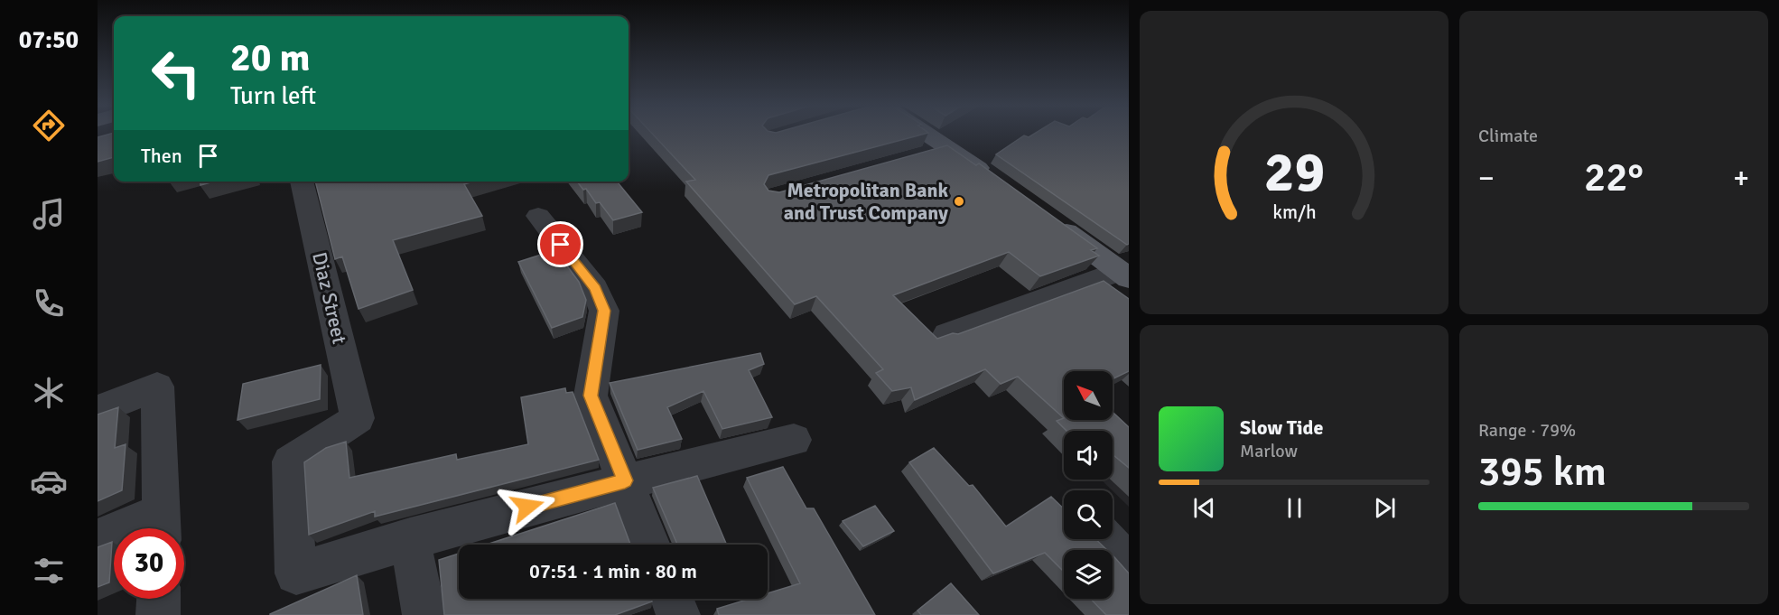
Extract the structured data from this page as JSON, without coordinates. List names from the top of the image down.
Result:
{
  "streets": {
    "street": ["Diaz Street"]
  },
  "places": ["Metropolitan Bank and Trust Company"],
  "north": "top left",
  "page": {
    "tabs": "07:50",
    "tile": [
      "Climate",
      ["Range · 79%", "395 km"]
    ],
    "turn": ["20 m", "Turn left"],
    "then": "Then",
    "heat": ["−", "22°", "+"],
    "song": ["Slow Tide", "Marlow"],
    "limit": "30",
    "trip": "07:51 · 1 min · 80 m",
    "gauge": ["29", "km/h"]
  }
}
